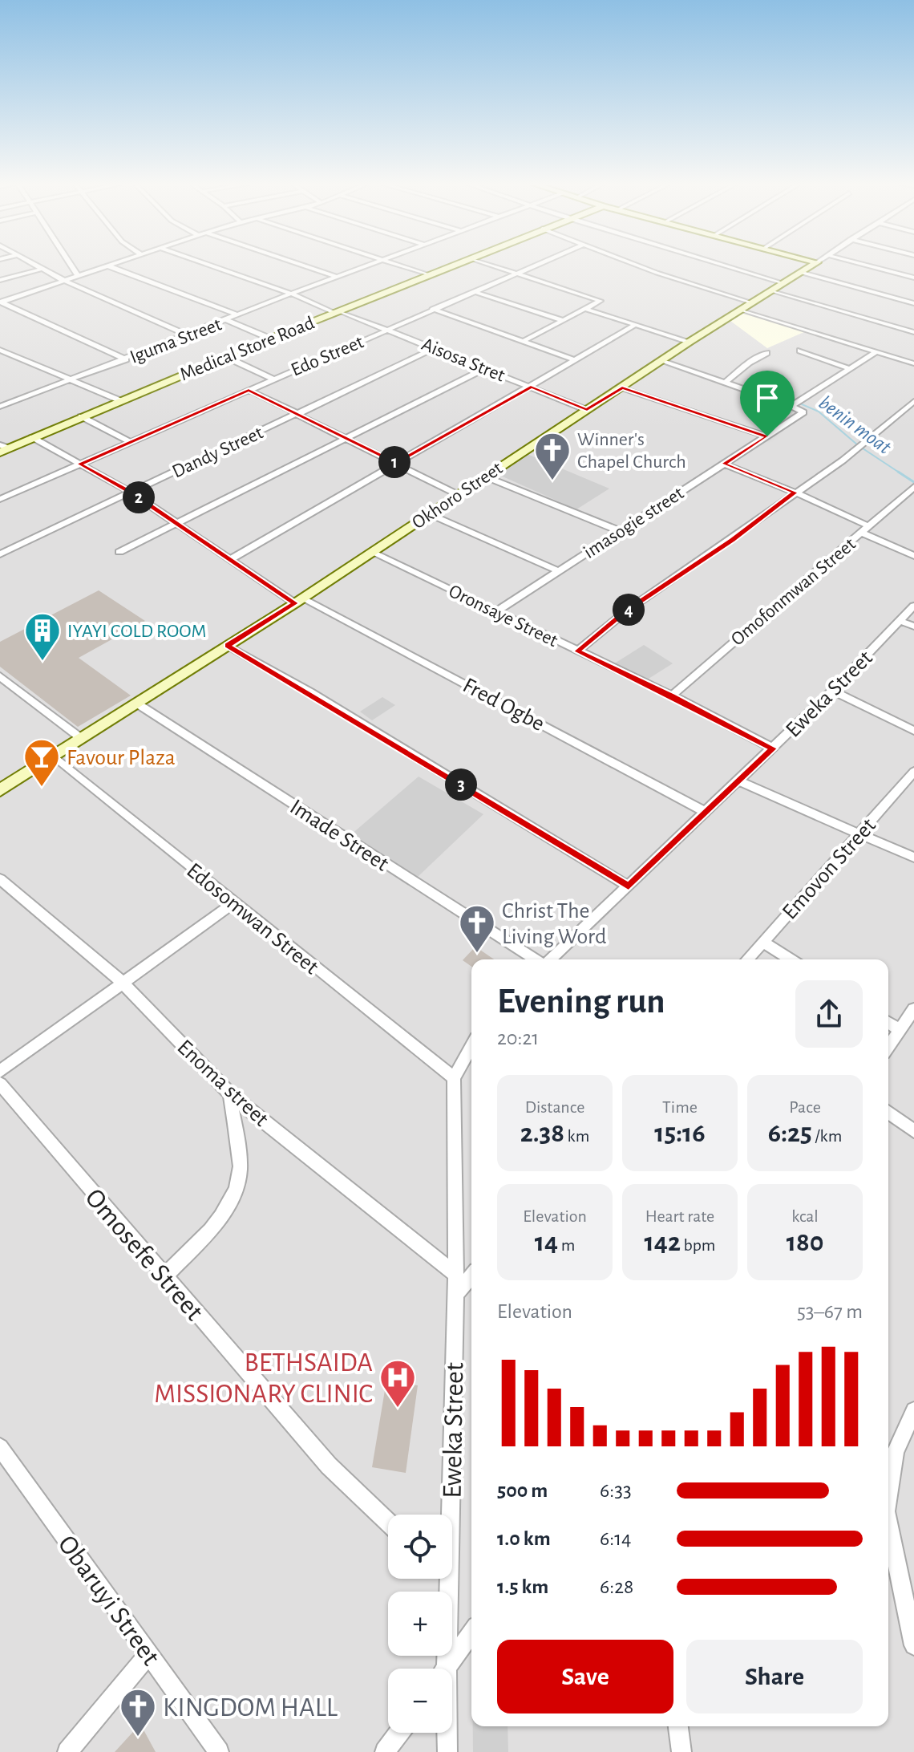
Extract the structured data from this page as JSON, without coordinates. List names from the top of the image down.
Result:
{
  "streets": {
    "street": [
      "Iguma Street",
      "Medical Store Road",
      "Edo Street",
      "Aisosa Stret",
      "Dandy Street",
      "Okhoro Street",
      "imasogie street",
      "Omofonmwan Street",
      "Oronsaye Street",
      "Eweka Street",
      "Fred Ogbe",
      "Imade Street",
      "Emovon Street",
      "Edosomwan Street",
      "Enoma street",
      "Omosefe Street",
      "Obaruyi Street"
    ]
  },
  "crossings": [
    ["Iguma Street", "Aisosa Stret"],
    ["Medical Store Road", "Aisosa Stret"],
    ["Medical Store Road", "Fred Ogbe"],
    ["Edo Street", "Aisosa Stret"],
    ["Edo Street", "Fred Ogbe"],
    ["Aisosa Stret", "Dandy Street"],
    ["Aisosa Stret", "Okhoro Street"],
    ["Dandy Street", "Fred Ogbe"],
    ["Okhoro Street", "Oronsaye Street"],
    ["Okhoro Street", "Fred Ogbe"],
    ["Okhoro Street", "Imade Street"],
    ["Okhoro Street", "Edosomwan Street"],
    ["imasogie street", "Oronsaye Street"],
    ["Omofonmwan Street", "Oronsaye Street"],
    ["Oronsaye Street", "Eweka Street"],
    ["Eweka Street", "Fred Ogbe"],
    ["Eweka Street", "Edosomwan Street"],
    ["Eweka Street", "Enoma street"]
  ],
  "water": ["benin moat"],
  "places": {
    "church": ["Winner's Chapel Church", "Christ The Living Word", "KINGDOM HALL"],
    "building": ["IYAYI COLD ROOM"],
    "bar": ["Favour Plaza"],
    "hospital": ["BETHSAIDA MISSIONARY CLINIC"]
  },
  "page": {
    "pins": [
      "1",
      "2",
      "4",
      "3"
    ],
    "heading": ["Evening run", "20:21"],
    "stats": [
      ["Distance", "2.38 km"],
      ["Time", "15:16"],
      ["Pace", "6:25 /km"],
      ["Elevation", "14 m"],
      ["Heart rate", "142 bpm"],
      ["kcal", "180"]
    ],
    "chart": ["Elevation", "53–67 m"],
    "list": [
      {
        "name": "500 m",
        "note": "6:33"
      },
      {
        "name": "1.0 km",
        "note": "6:14"
      },
      {
        "name": "1.5 km",
        "note": "6:28"
      }
    ],
    "map_buttons": ["+", "−"],
    "buttons": ["Save", "Share"]
  }
}
